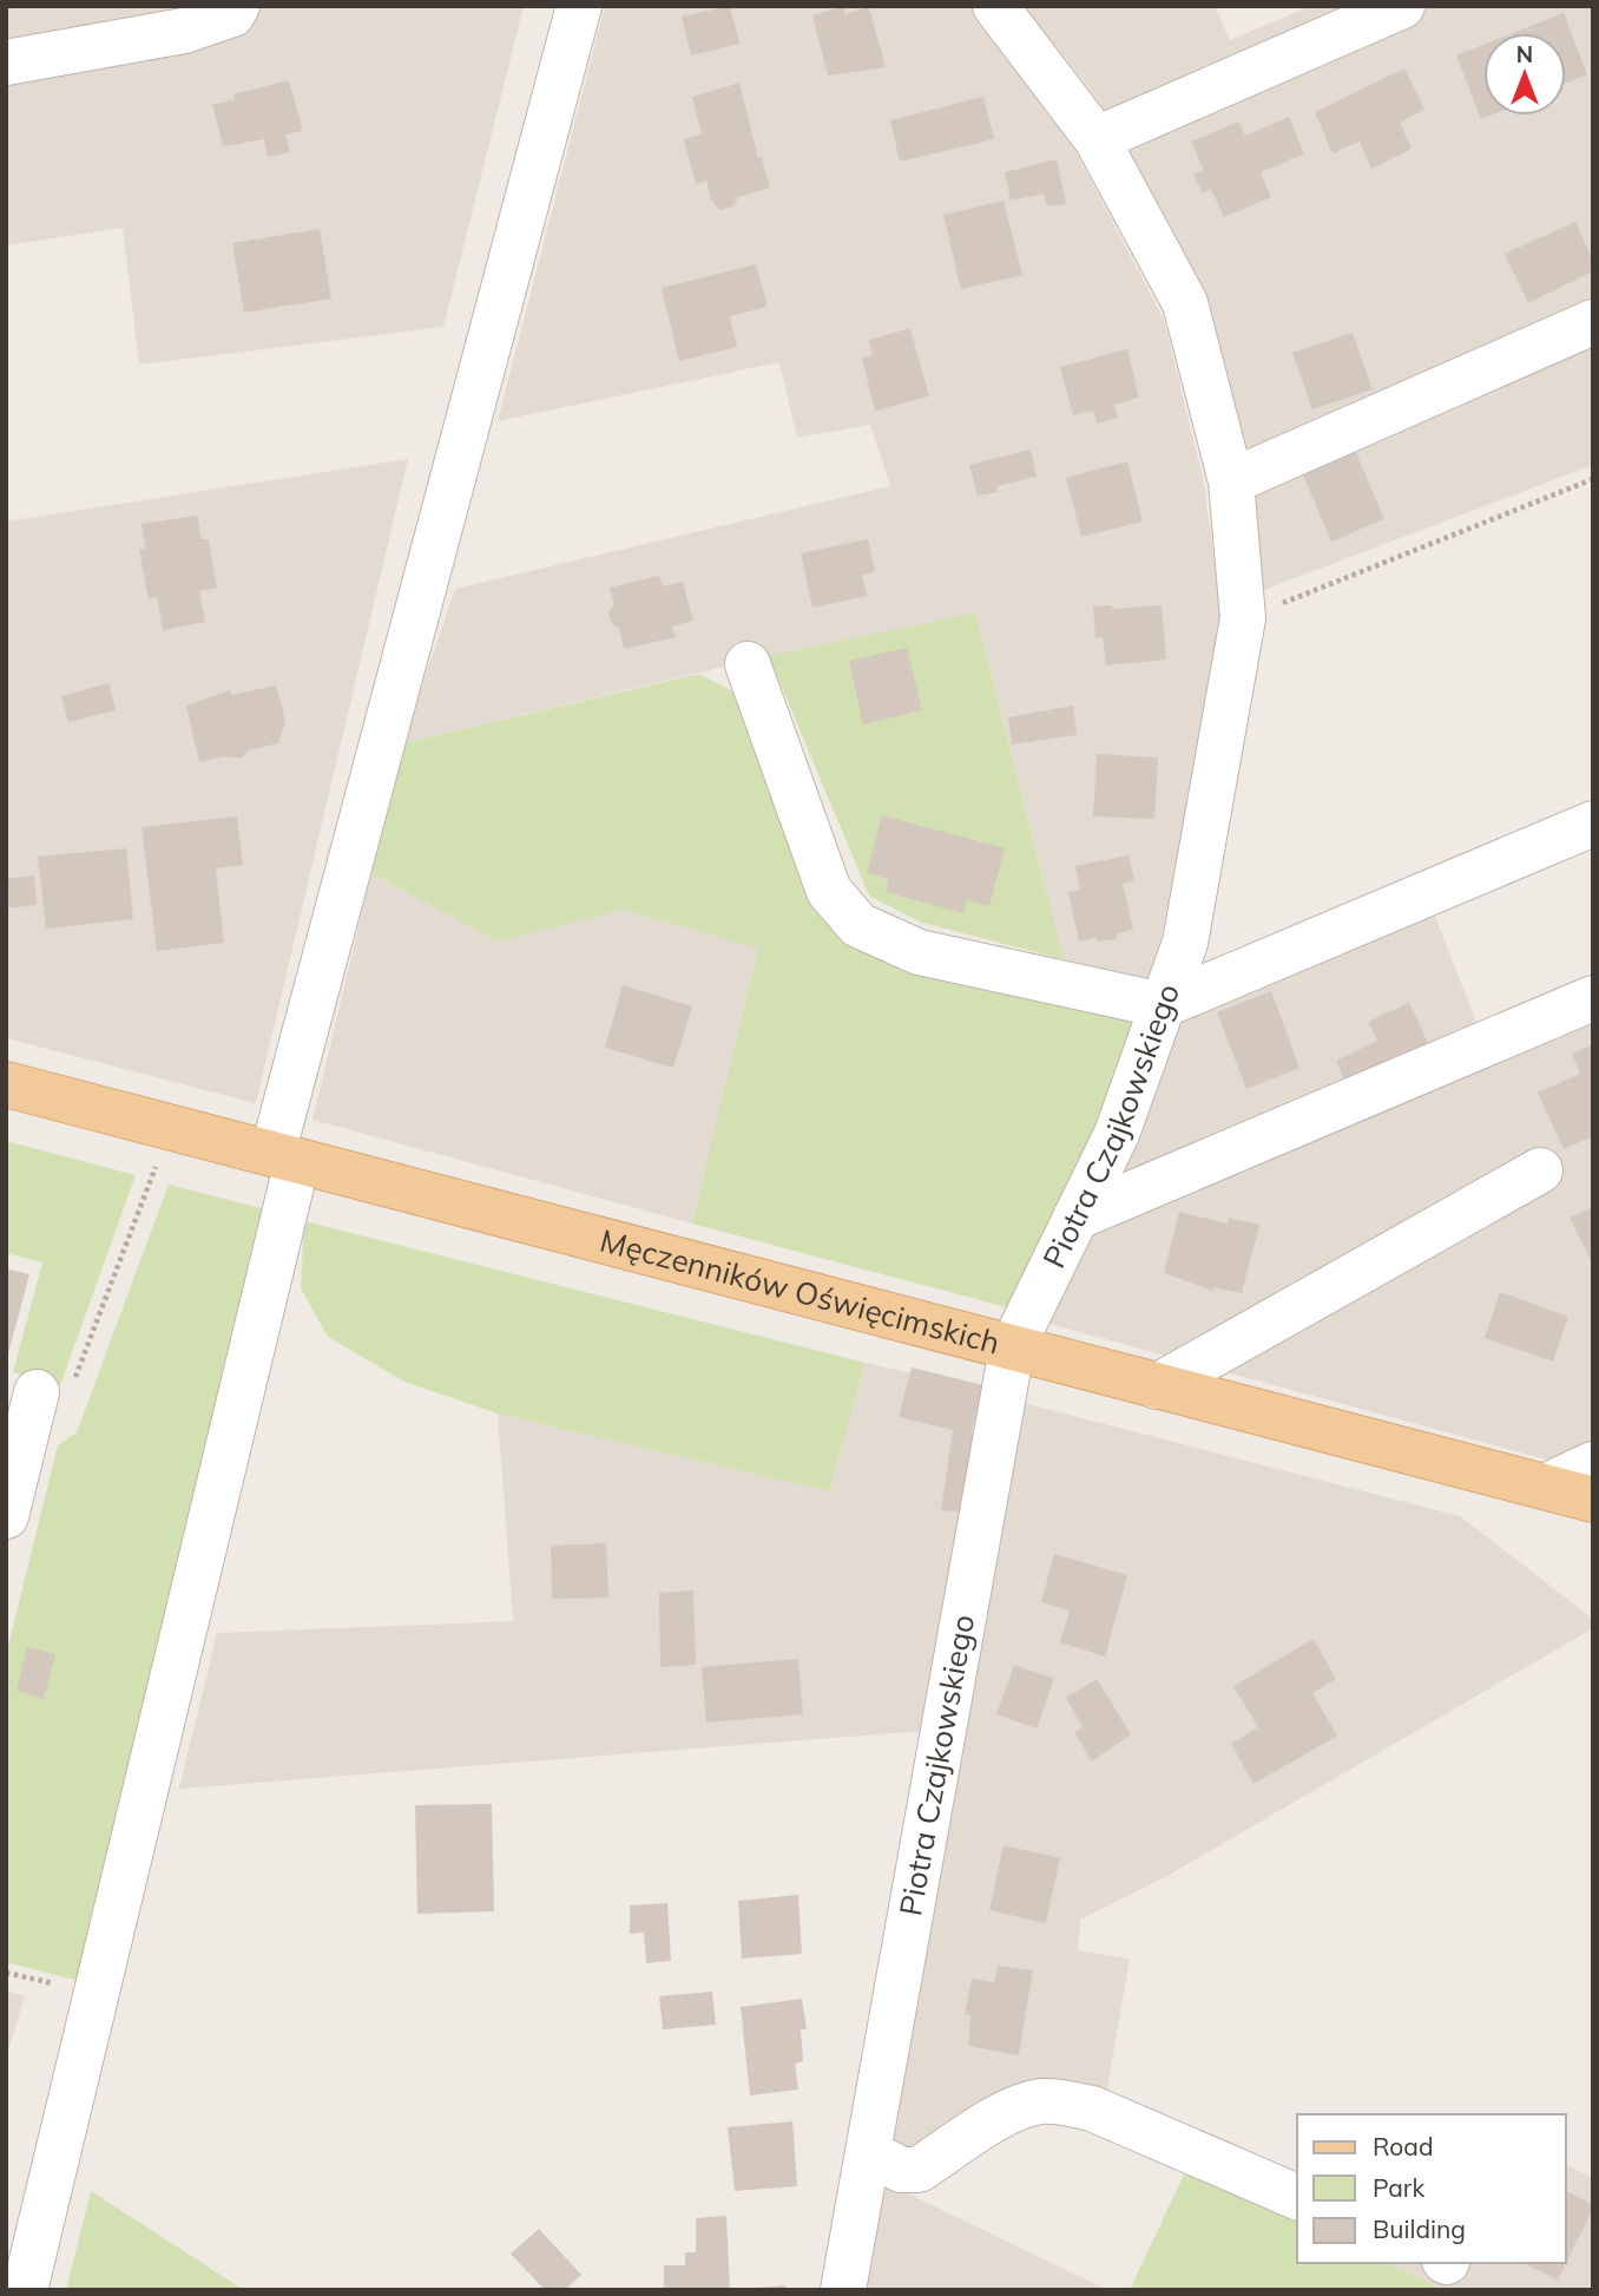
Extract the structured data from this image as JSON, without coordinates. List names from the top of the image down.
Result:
{
  "streets": {
    "main road": ["Męczenników Oświęcimskich"],
    "street": ["Piotra Czajkowskiego"]
  },
  "crossings": [
    ["Piotra Czajkowskiego", "Męczenników Oświęcimskich"]
  ],
  "legend": ["Road", "Park", "Building"],
  "north": "top"
}
